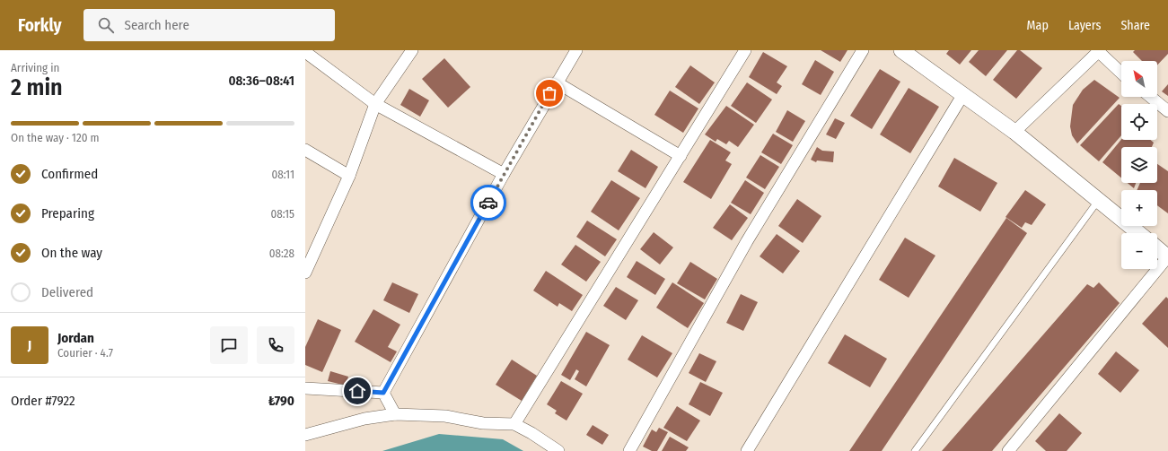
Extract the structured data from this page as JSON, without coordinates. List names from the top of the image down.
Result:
{
  "north": "top left",
  "page": {
    "header": "Forkly",
    "search": "Search here",
    "nav": ["Map", "Layers", "Share"],
    "heading": ["2 min", "Arriving in", "08:36–08:41"],
    "panel": [
      "Jordan",
      "Courier · 4.7",
      "Order #7922",
      "₺790"
    ],
    "map_buttons": ["+", "−"],
    "bar": "On the way · 120 m",
    "list": [
      ["Confirmed", "08:11"],
      ["Preparing", "08:15"],
      ["On the way", "08:28"],
      "Delivered"
    ],
    "round": "J"
  }
}
